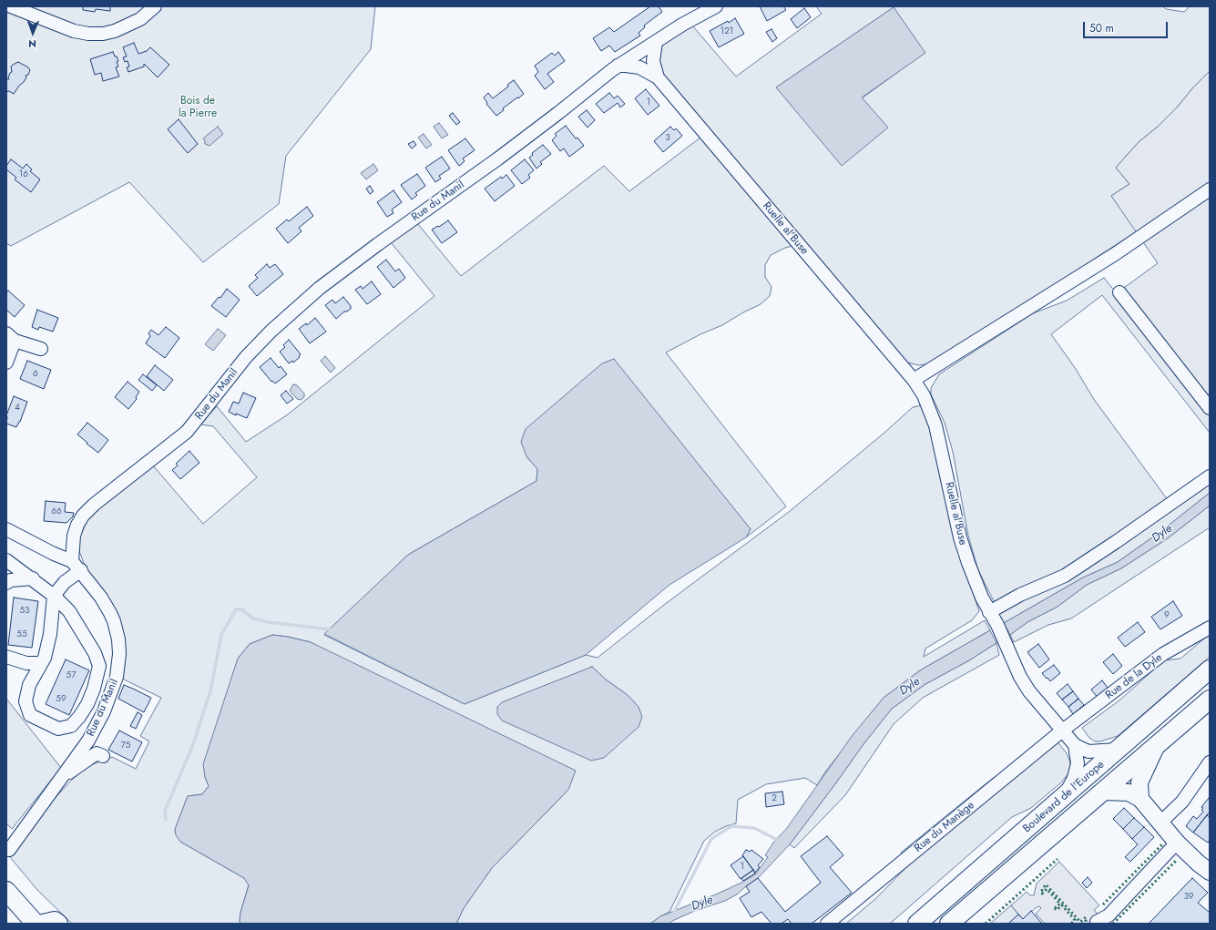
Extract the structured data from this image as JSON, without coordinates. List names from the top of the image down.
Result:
{
  "streets": {
    "highway": ["Boulevard de l'Europe"],
    "street": [
      "Rue du Manil",
      "Ruelle al'Buse",
      "Rue de la Dyle",
      "Rue du Manège"
    ]
  },
  "crossings": [
    ["Rue du Manil", "Ruelle al'Buse"],
    ["Ruelle al'Buse", "Rue de la Dyle"],
    ["Ruelle al'Buse", "Rue du Manège"],
    ["Rue de la Dyle", "Rue du Manège"]
  ],
  "water": ["Dyle"],
  "parks": ["Bois de la Pierre"],
  "house_numbers": [
    "121",
    "1",
    "3",
    "16",
    "6",
    "4",
    "66",
    "53",
    "9",
    "55",
    "57",
    "59",
    "75",
    "2",
    "1",
    "39"
  ],
  "scale_bar": "50 m",
  "north": "bottom"
}
